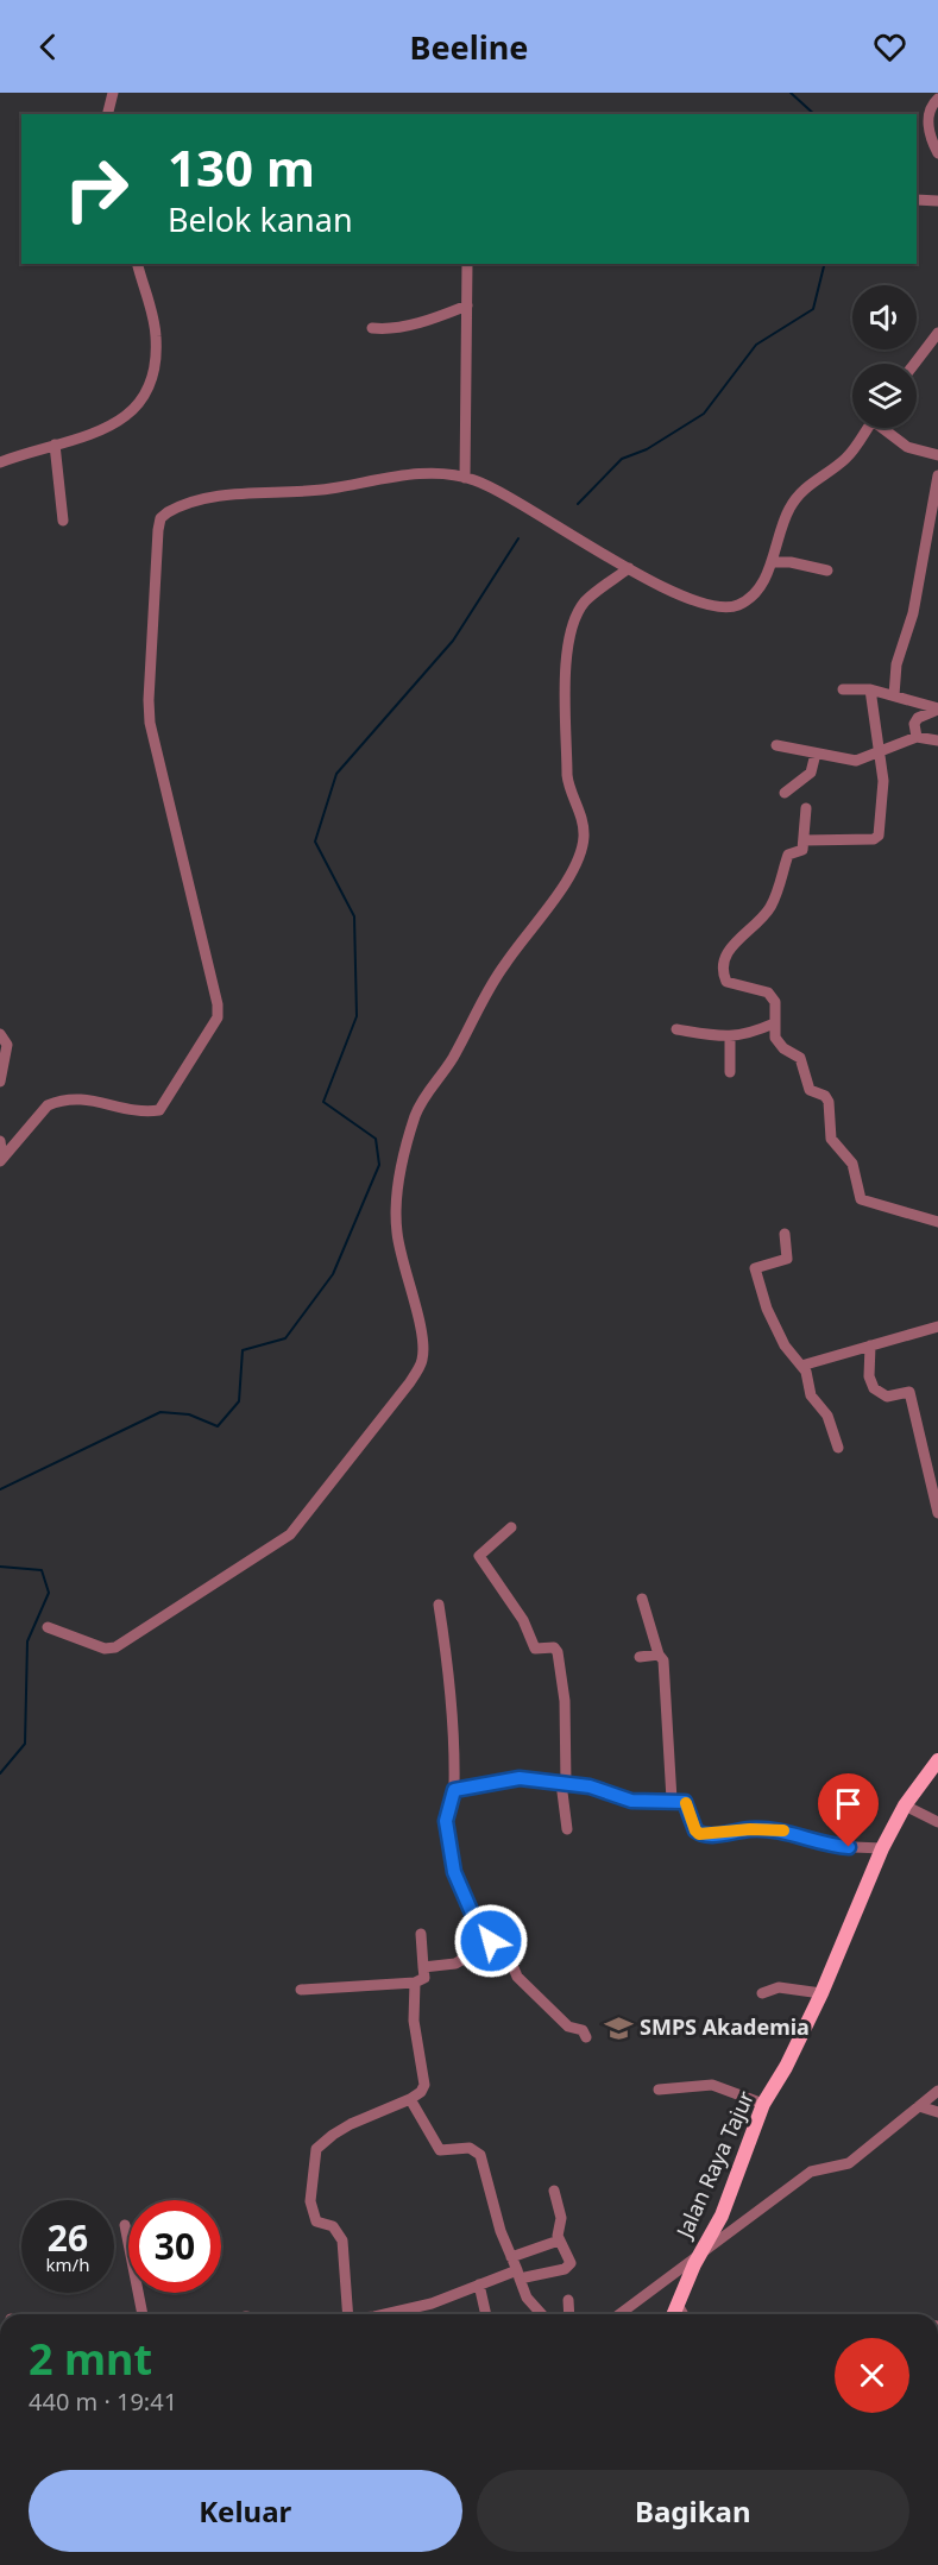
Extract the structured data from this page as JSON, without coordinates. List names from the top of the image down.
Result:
{
  "streets": {
    "main road": ["Jalan Raya Tajur"]
  },
  "places": {
    "school or university": ["SMPS Akademia"]
  },
  "page": {
    "header": "Beeline",
    "turn": ["130 m", "Belok kanan"],
    "speed": "26 km/h",
    "limit": "30",
    "heading": ["2 mnt", "440 m · 19:41"],
    "buttons": ["Keluar", "Bagikan"]
  }
}
